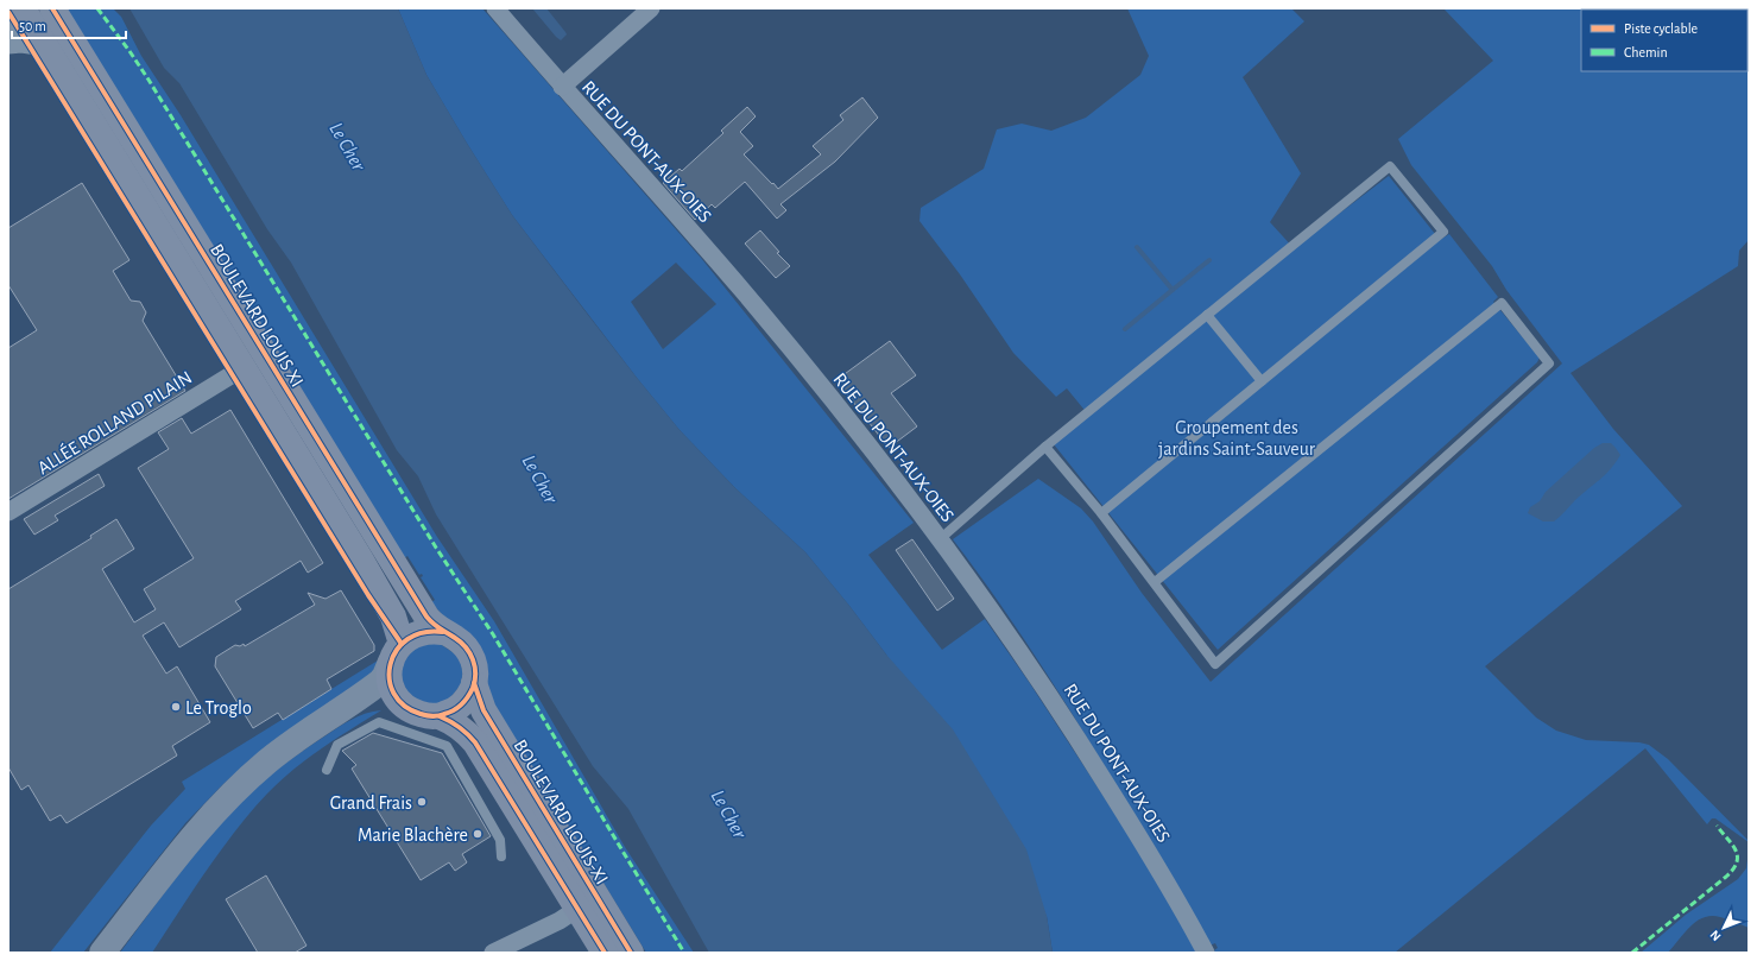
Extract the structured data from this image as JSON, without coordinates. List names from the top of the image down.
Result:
{
  "streets": {
    "main road": ["BOULEVARD LOUIS XI", "BOULEVARD LOUIS-XI"],
    "street": ["RUE DU PONT-AUX-OIES", "ALLÉE ROLLAND PILAIN"]
  },
  "crossings": [
    ["BOULEVARD LOUIS XI", "ALLÉE ROLLAND PILAIN"],
    ["BOULEVARD LOUIS XI", "BOULEVARD LOUIS-XI"]
  ],
  "water": ["Le Cher"],
  "parks": ["Groupement des jardins Saint-Sauveur"],
  "places": ["Le Troglo", "Grand Frais", "Marie Blachère"],
  "legend": ["Piste cyclable", "Chemin"],
  "scale_bar": "50 m",
  "north": "bottom left"
}
